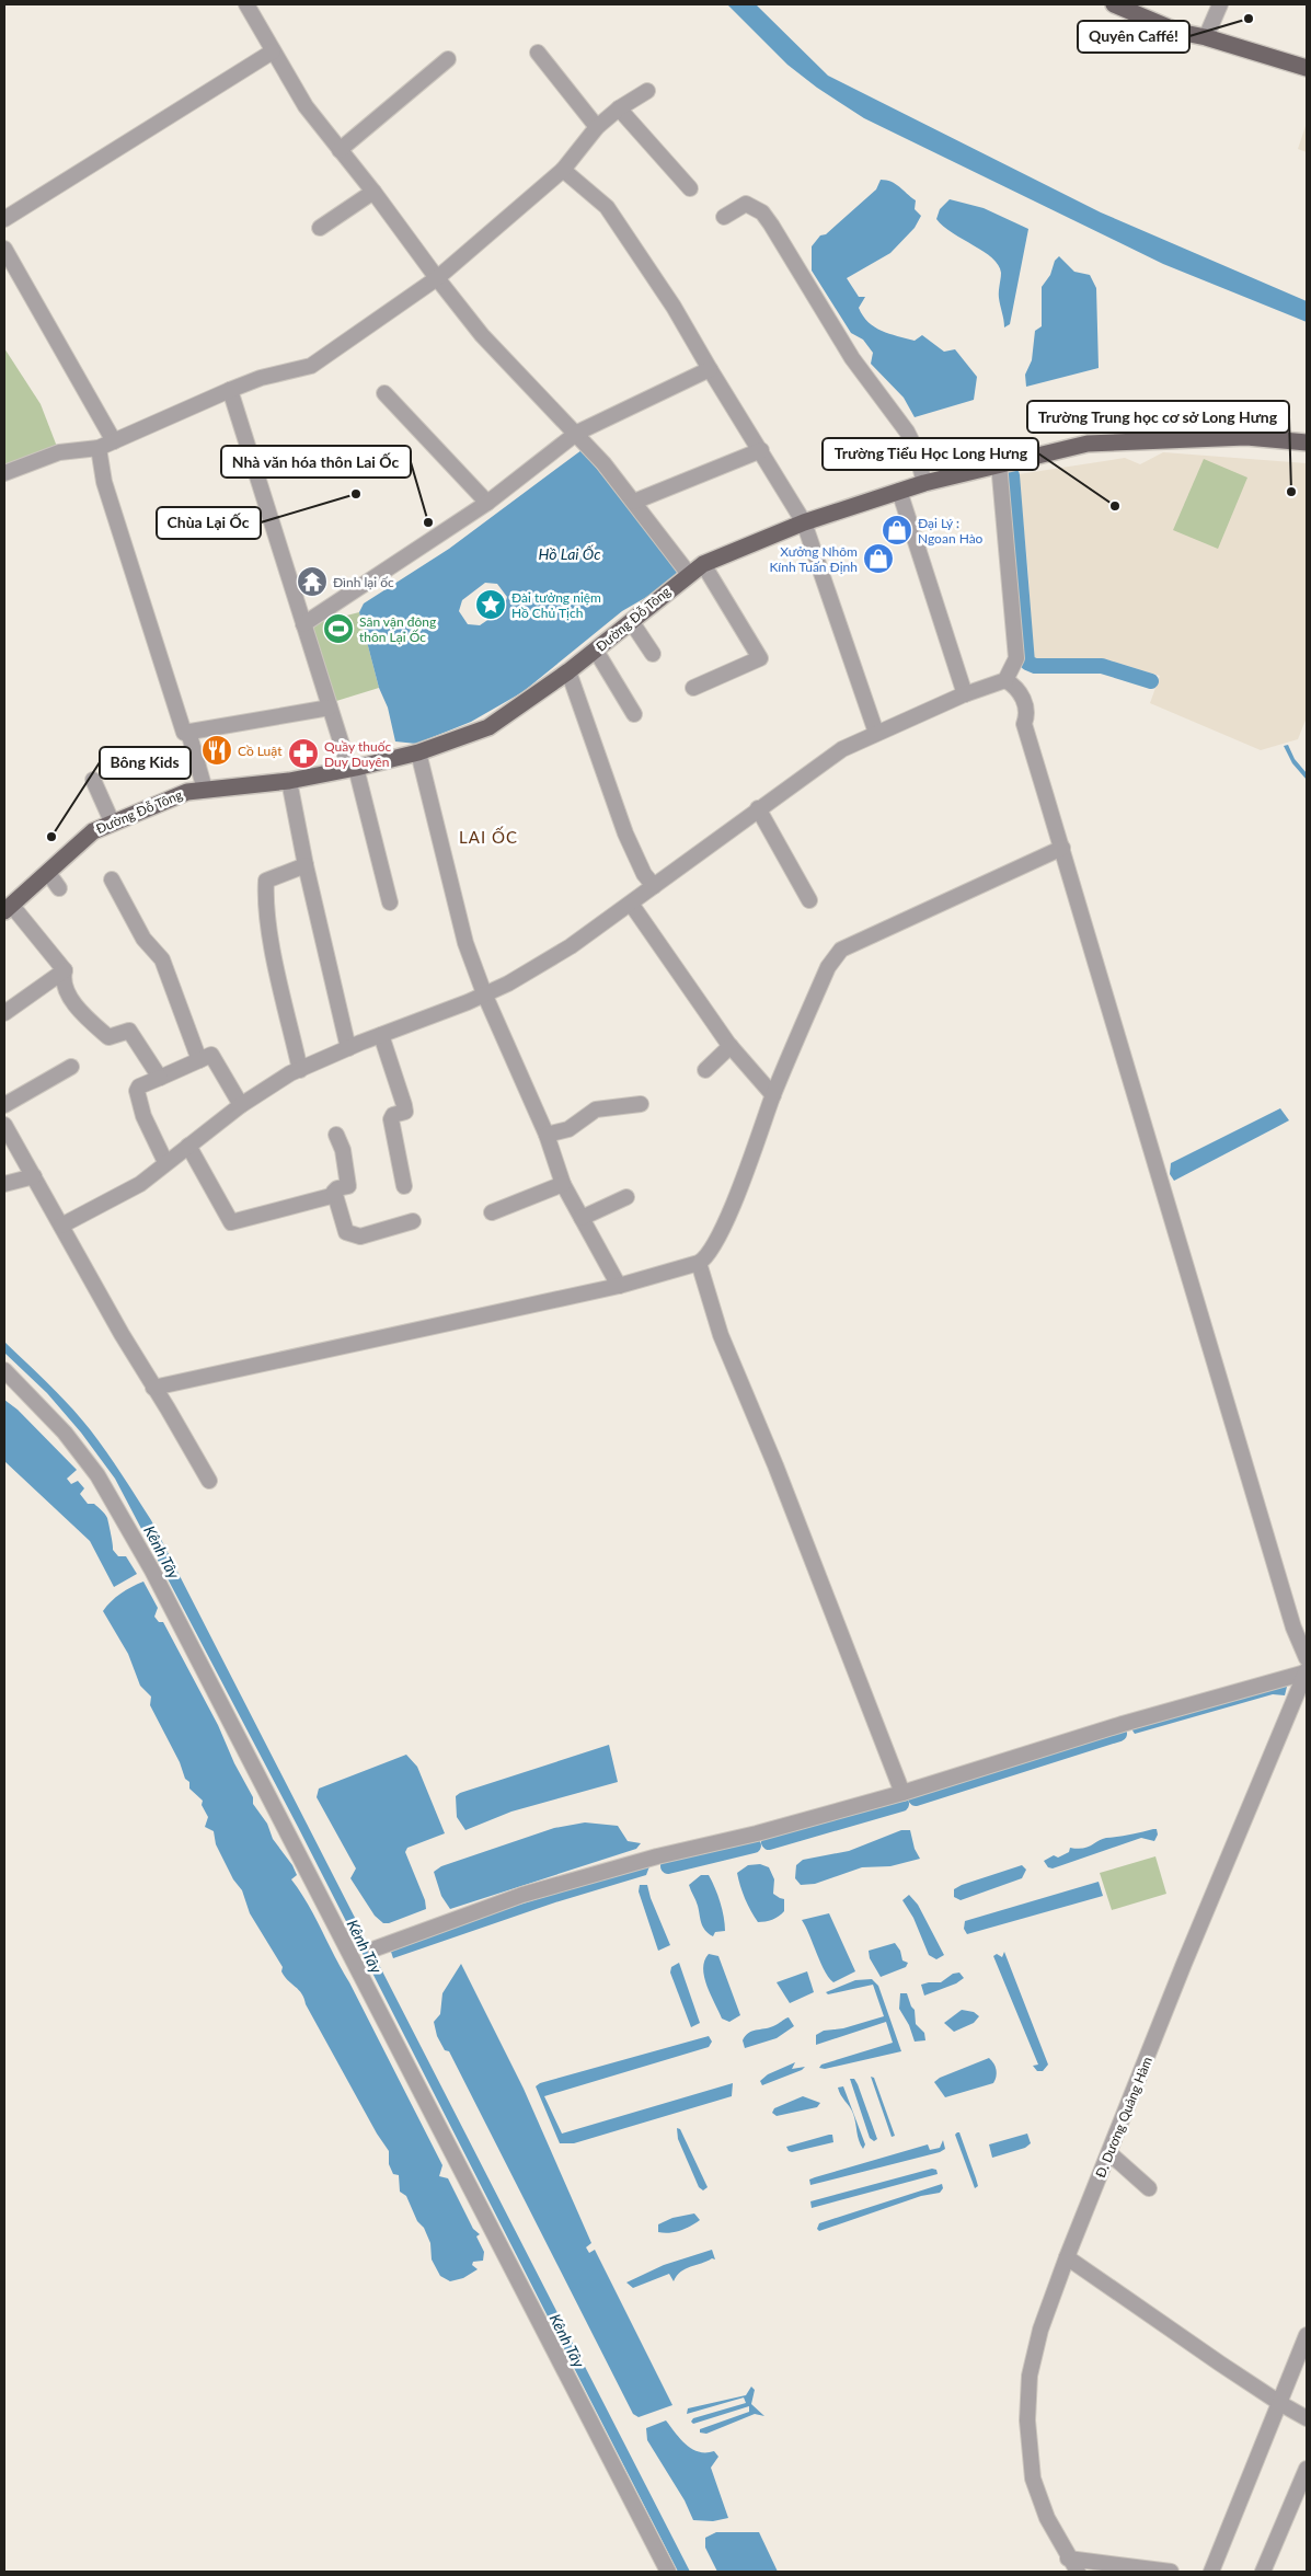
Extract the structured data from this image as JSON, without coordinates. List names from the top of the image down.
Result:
{
  "streets": {
    "main road": ["Đường Đỗ Tông"],
    "street": ["Đ. Dương Quảng Hàm"]
  },
  "districts": ["LAI ỐC"],
  "water": ["Hồ Lai Ốc", "Kênh Tây"],
  "places": {
    "other": [
      "Quyên Caffé!",
      "Trường Trung học cơ sở Long Hưng",
      "Chùa Lại Ốc",
      "Trường Tiểu Học Long Hưng",
      "Nhà văn hóa thôn Lai Ốc",
      "Bông Kids"
    ],
    "shop": ["Đại Lý : Ngoan Hào", "Xưởng Nhôm Kính Tuấn Định"],
    "temple": ["Đình lại ốc"],
    "place": ["Đài tưởng niệm Hồ Chủ Tịch"],
    "sports": ["Sân vận động thôn Lại Ốc"],
    "restaurant": ["Cồ Luật"],
    "pharmacy": ["Quầy thuốc Duy Duyên"]
  }
}
